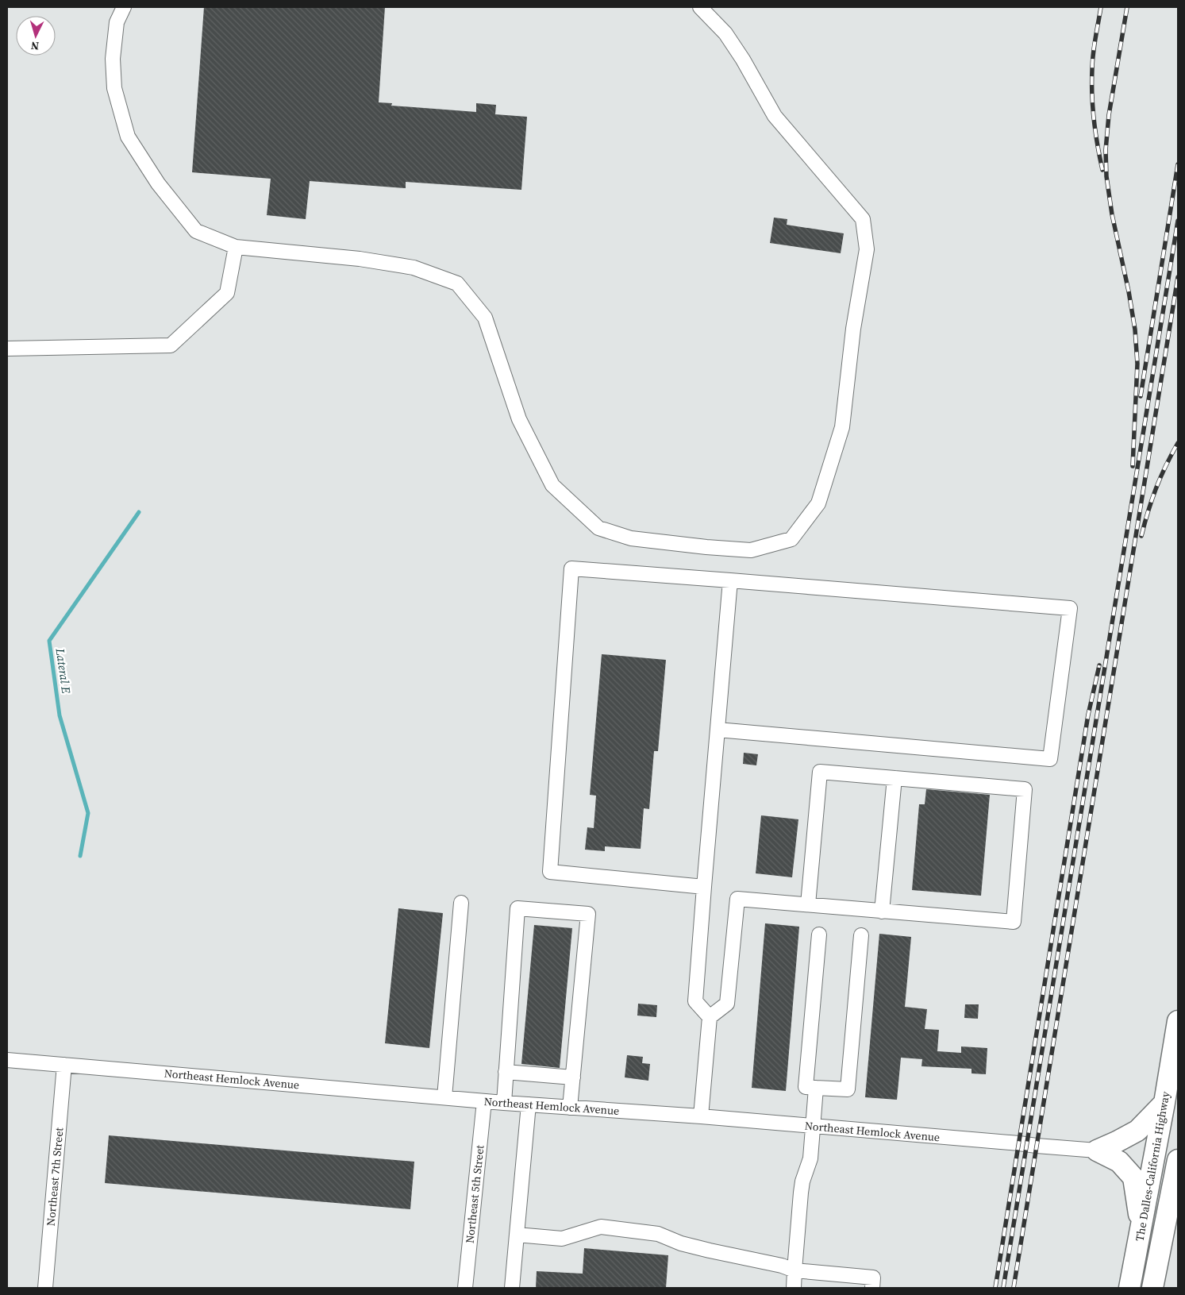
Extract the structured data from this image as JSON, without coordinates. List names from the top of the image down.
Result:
{
  "streets": {
    "highway": ["The Dalles-California Highway"],
    "street": ["Northeast Hemlock Avenue", "Northeast 7th Street", "Northeast 5th Street"]
  },
  "crossings": [
    ["Northeast Hemlock Avenue", "Northeast 7th Street"],
    ["Northeast Hemlock Avenue", "Northeast 5th Street"]
  ],
  "water": ["Lateral E"],
  "north": "bottom"
}
